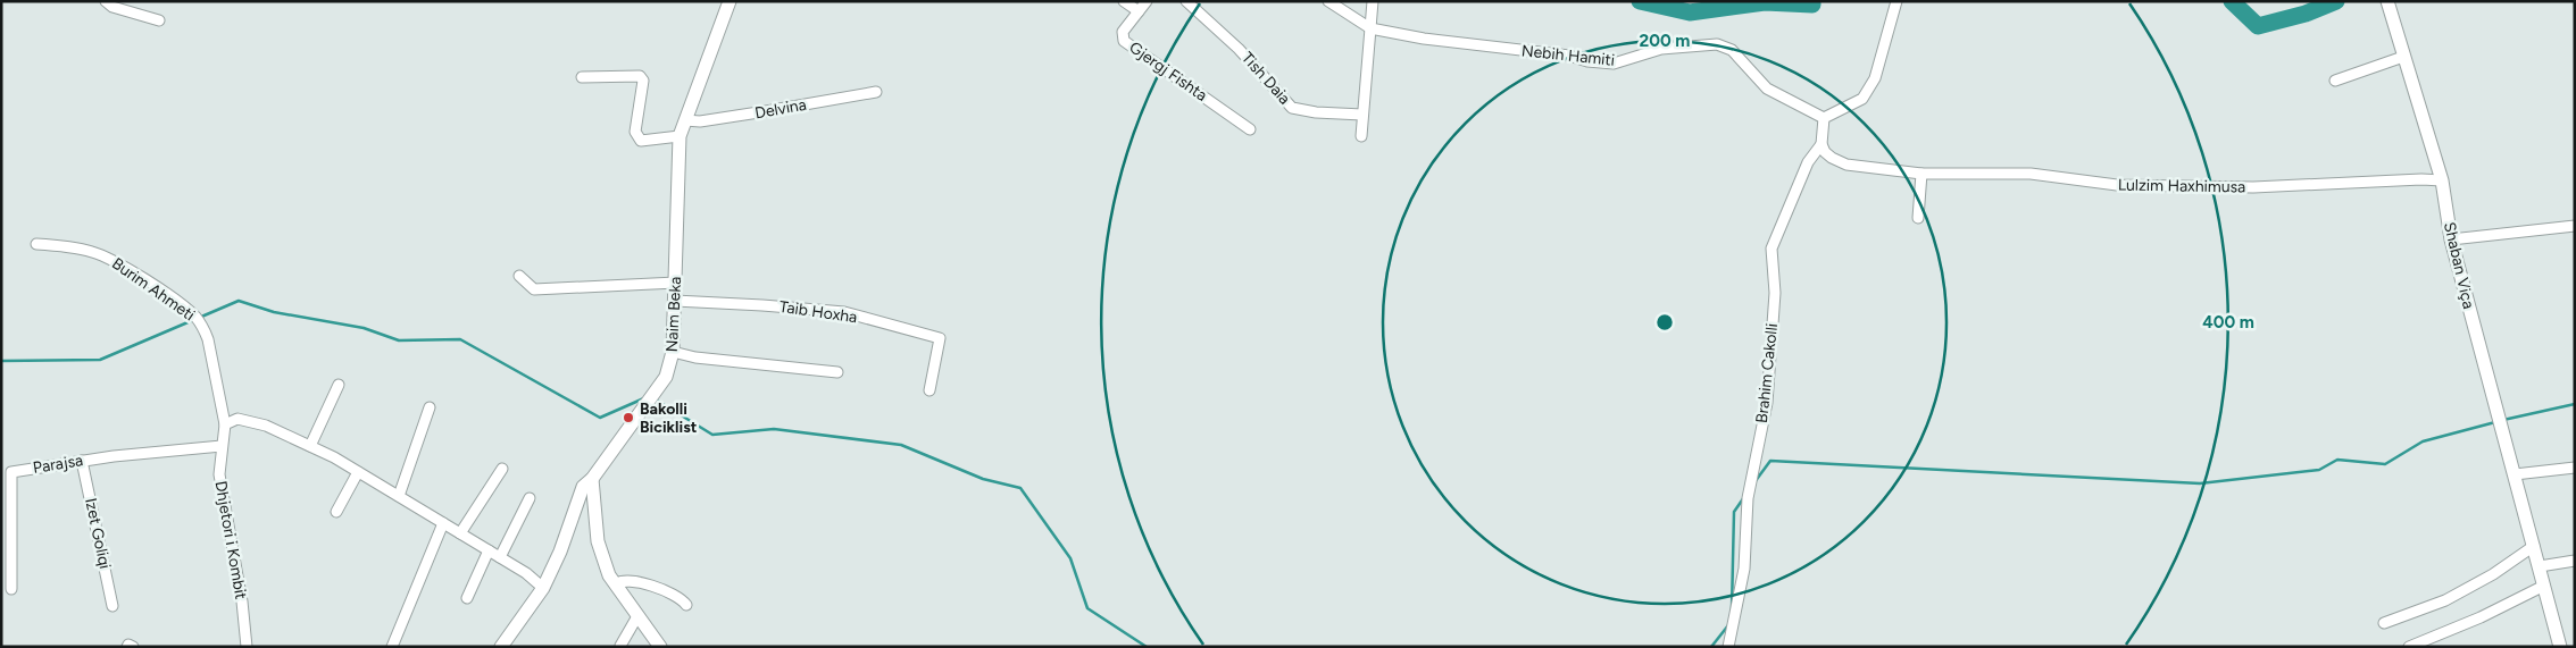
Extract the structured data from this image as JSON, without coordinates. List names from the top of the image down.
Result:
{
  "streets": {
    "street": [
      "Nebih Hamiti",
      "Gjergj Fishta",
      "Tish Daia",
      "Delvina",
      "Lulzim Haxhimusa",
      "Shaban Viça",
      "Burim Ahmeti",
      "Taib Hoxha",
      "Naim Beka",
      "Brahim Cakolli",
      "Parajsa",
      "Izet Goliqi",
      "Dhjetori i Kombit"
    ]
  },
  "crossings": [
    ["Delvina", "Naim Beka"],
    ["Lulzim Haxhimusa", "Shaban Viça"],
    ["Lulzim Haxhimusa", "Brahim Cakolli"],
    ["Burim Ahmeti", "Dhjetori i Kombit"],
    ["Taib Hoxha", "Naim Beka"],
    ["Parajsa", "Izet Goliqi"],
    ["Parajsa", "Dhjetori i Kombit"]
  ],
  "places": ["Bakolli Biciklist"],
  "rings": ["200 m", "400 m"]
}
